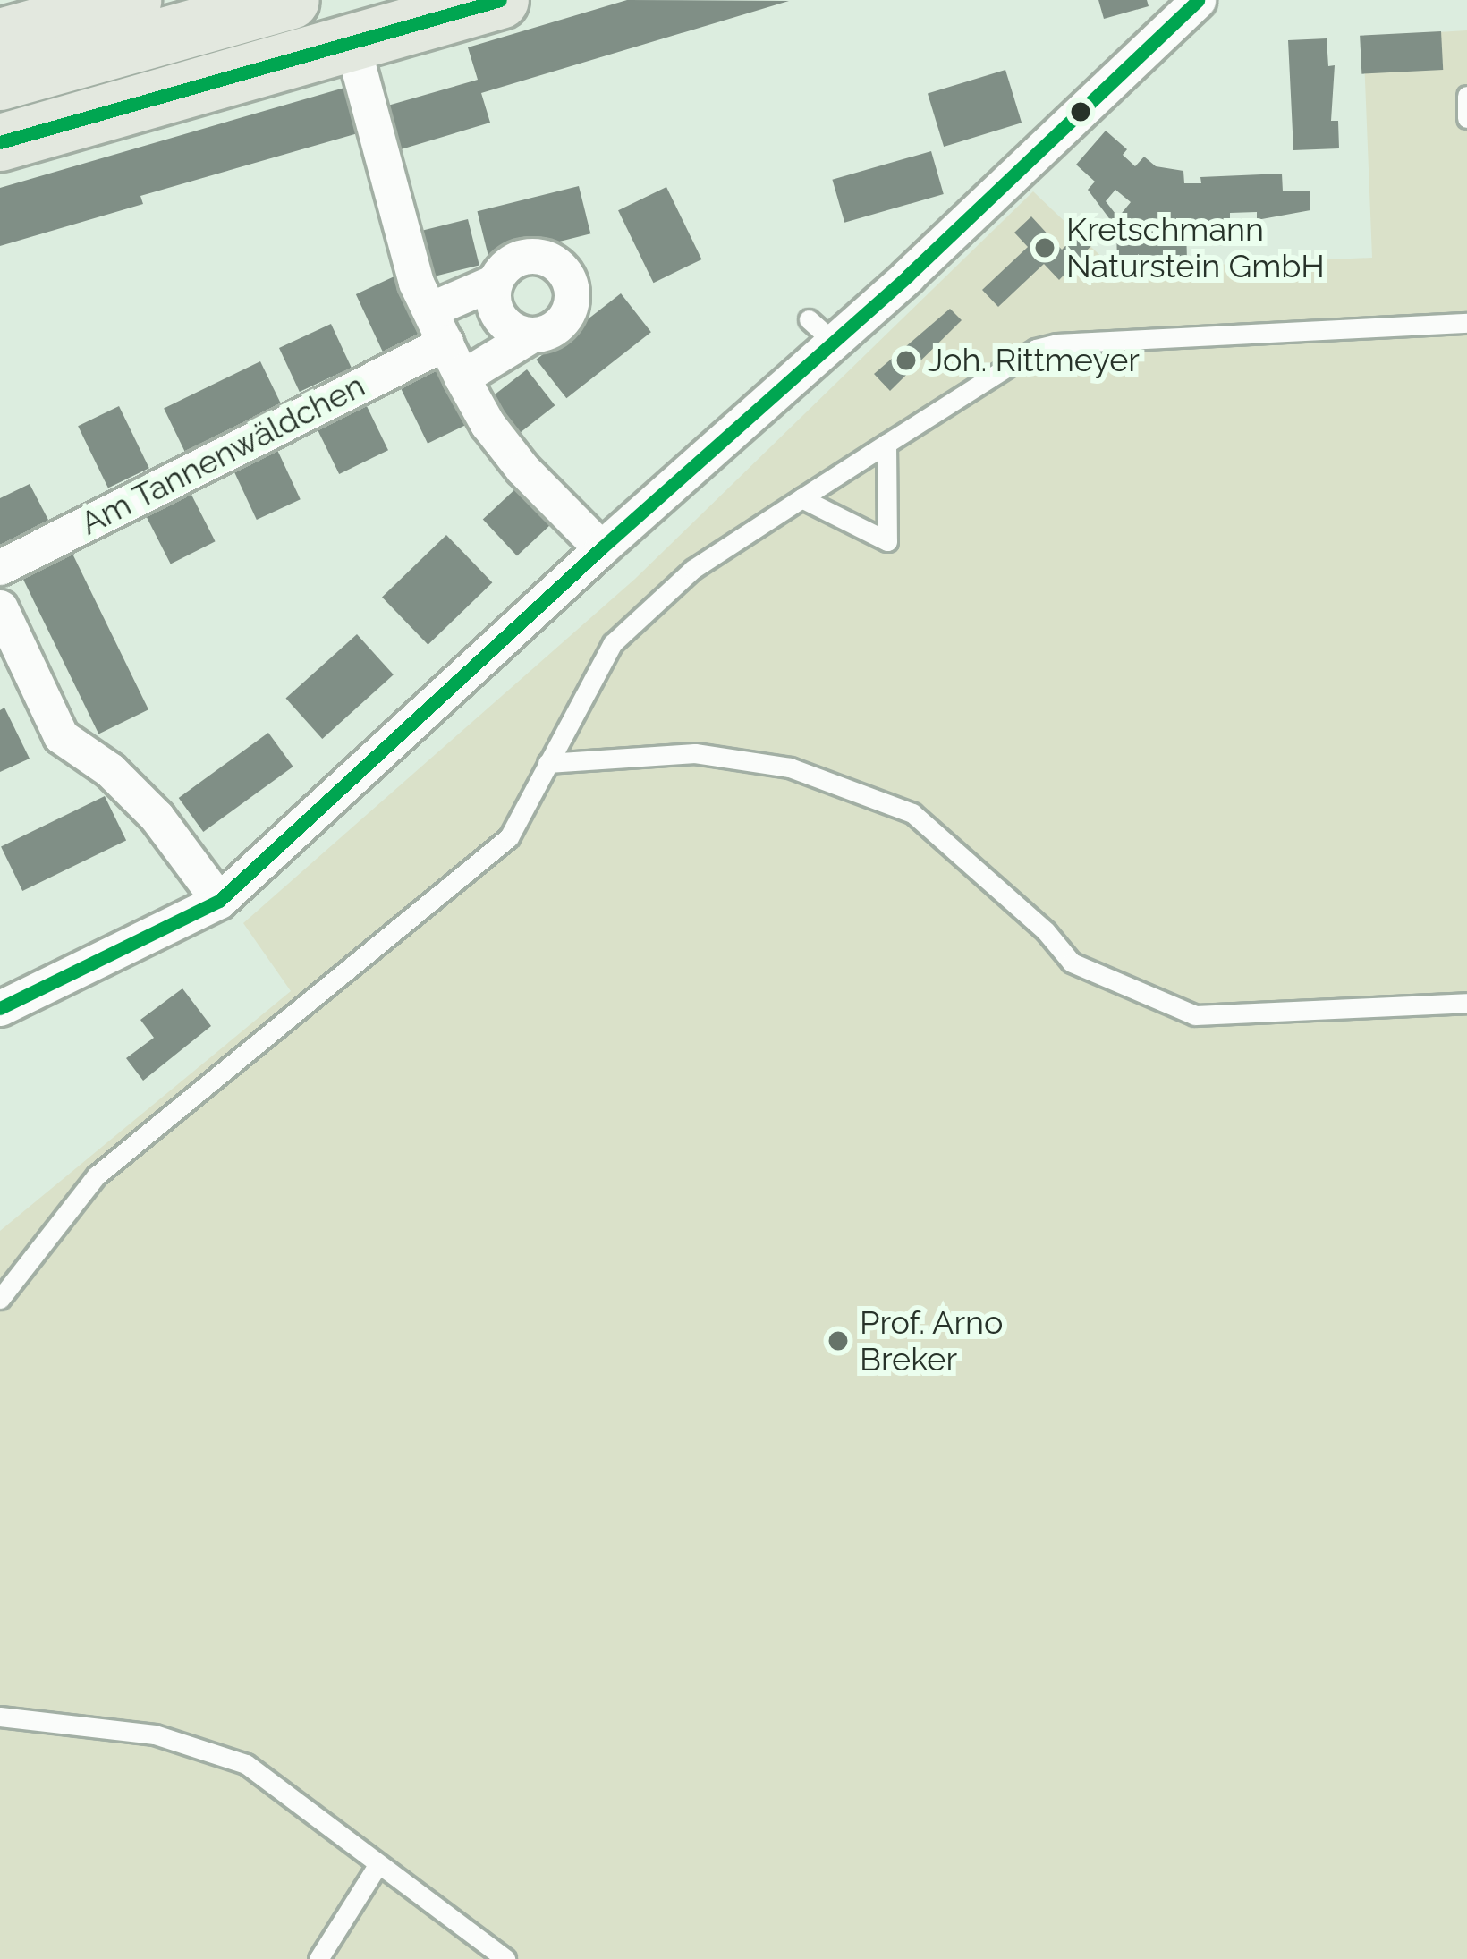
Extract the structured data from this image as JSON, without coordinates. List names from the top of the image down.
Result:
{
  "streets": {
    "street": ["Am Tannenwäldchen"]
  },
  "places": ["Kretschmann Naturstein GmbH", "Joh. Rittmeyer", "Prof. Arno Breker"]
}
